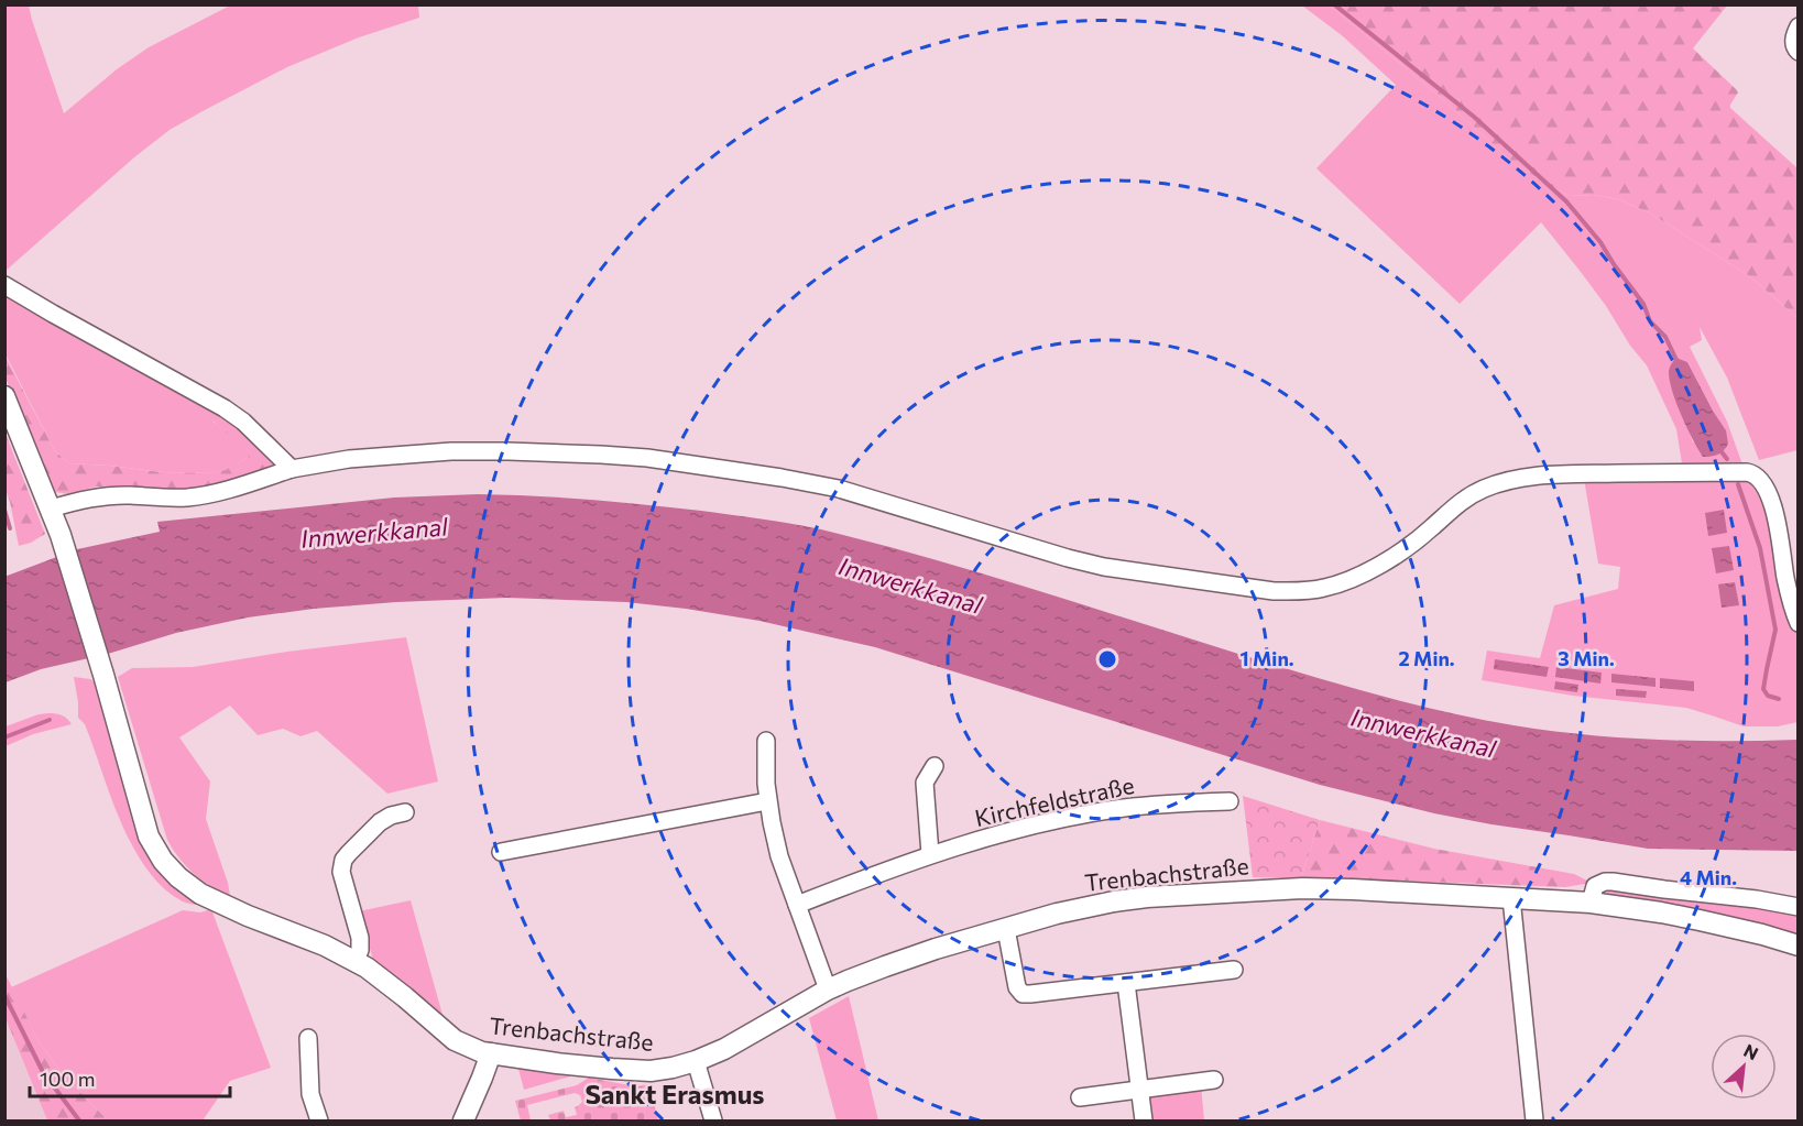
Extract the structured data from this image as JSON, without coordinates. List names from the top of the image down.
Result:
{
  "streets": {
    "street": ["Kirchfeldstraße", "Trenbachstraße"]
  },
  "districts": ["Sankt Erasmus"],
  "water": ["Innwerkkanal"],
  "scale_bar": "100 m",
  "north": "top right",
  "rings": [
    "1 Min.",
    "2 Min.",
    "3 Min.",
    "4 Min."
  ]
}
